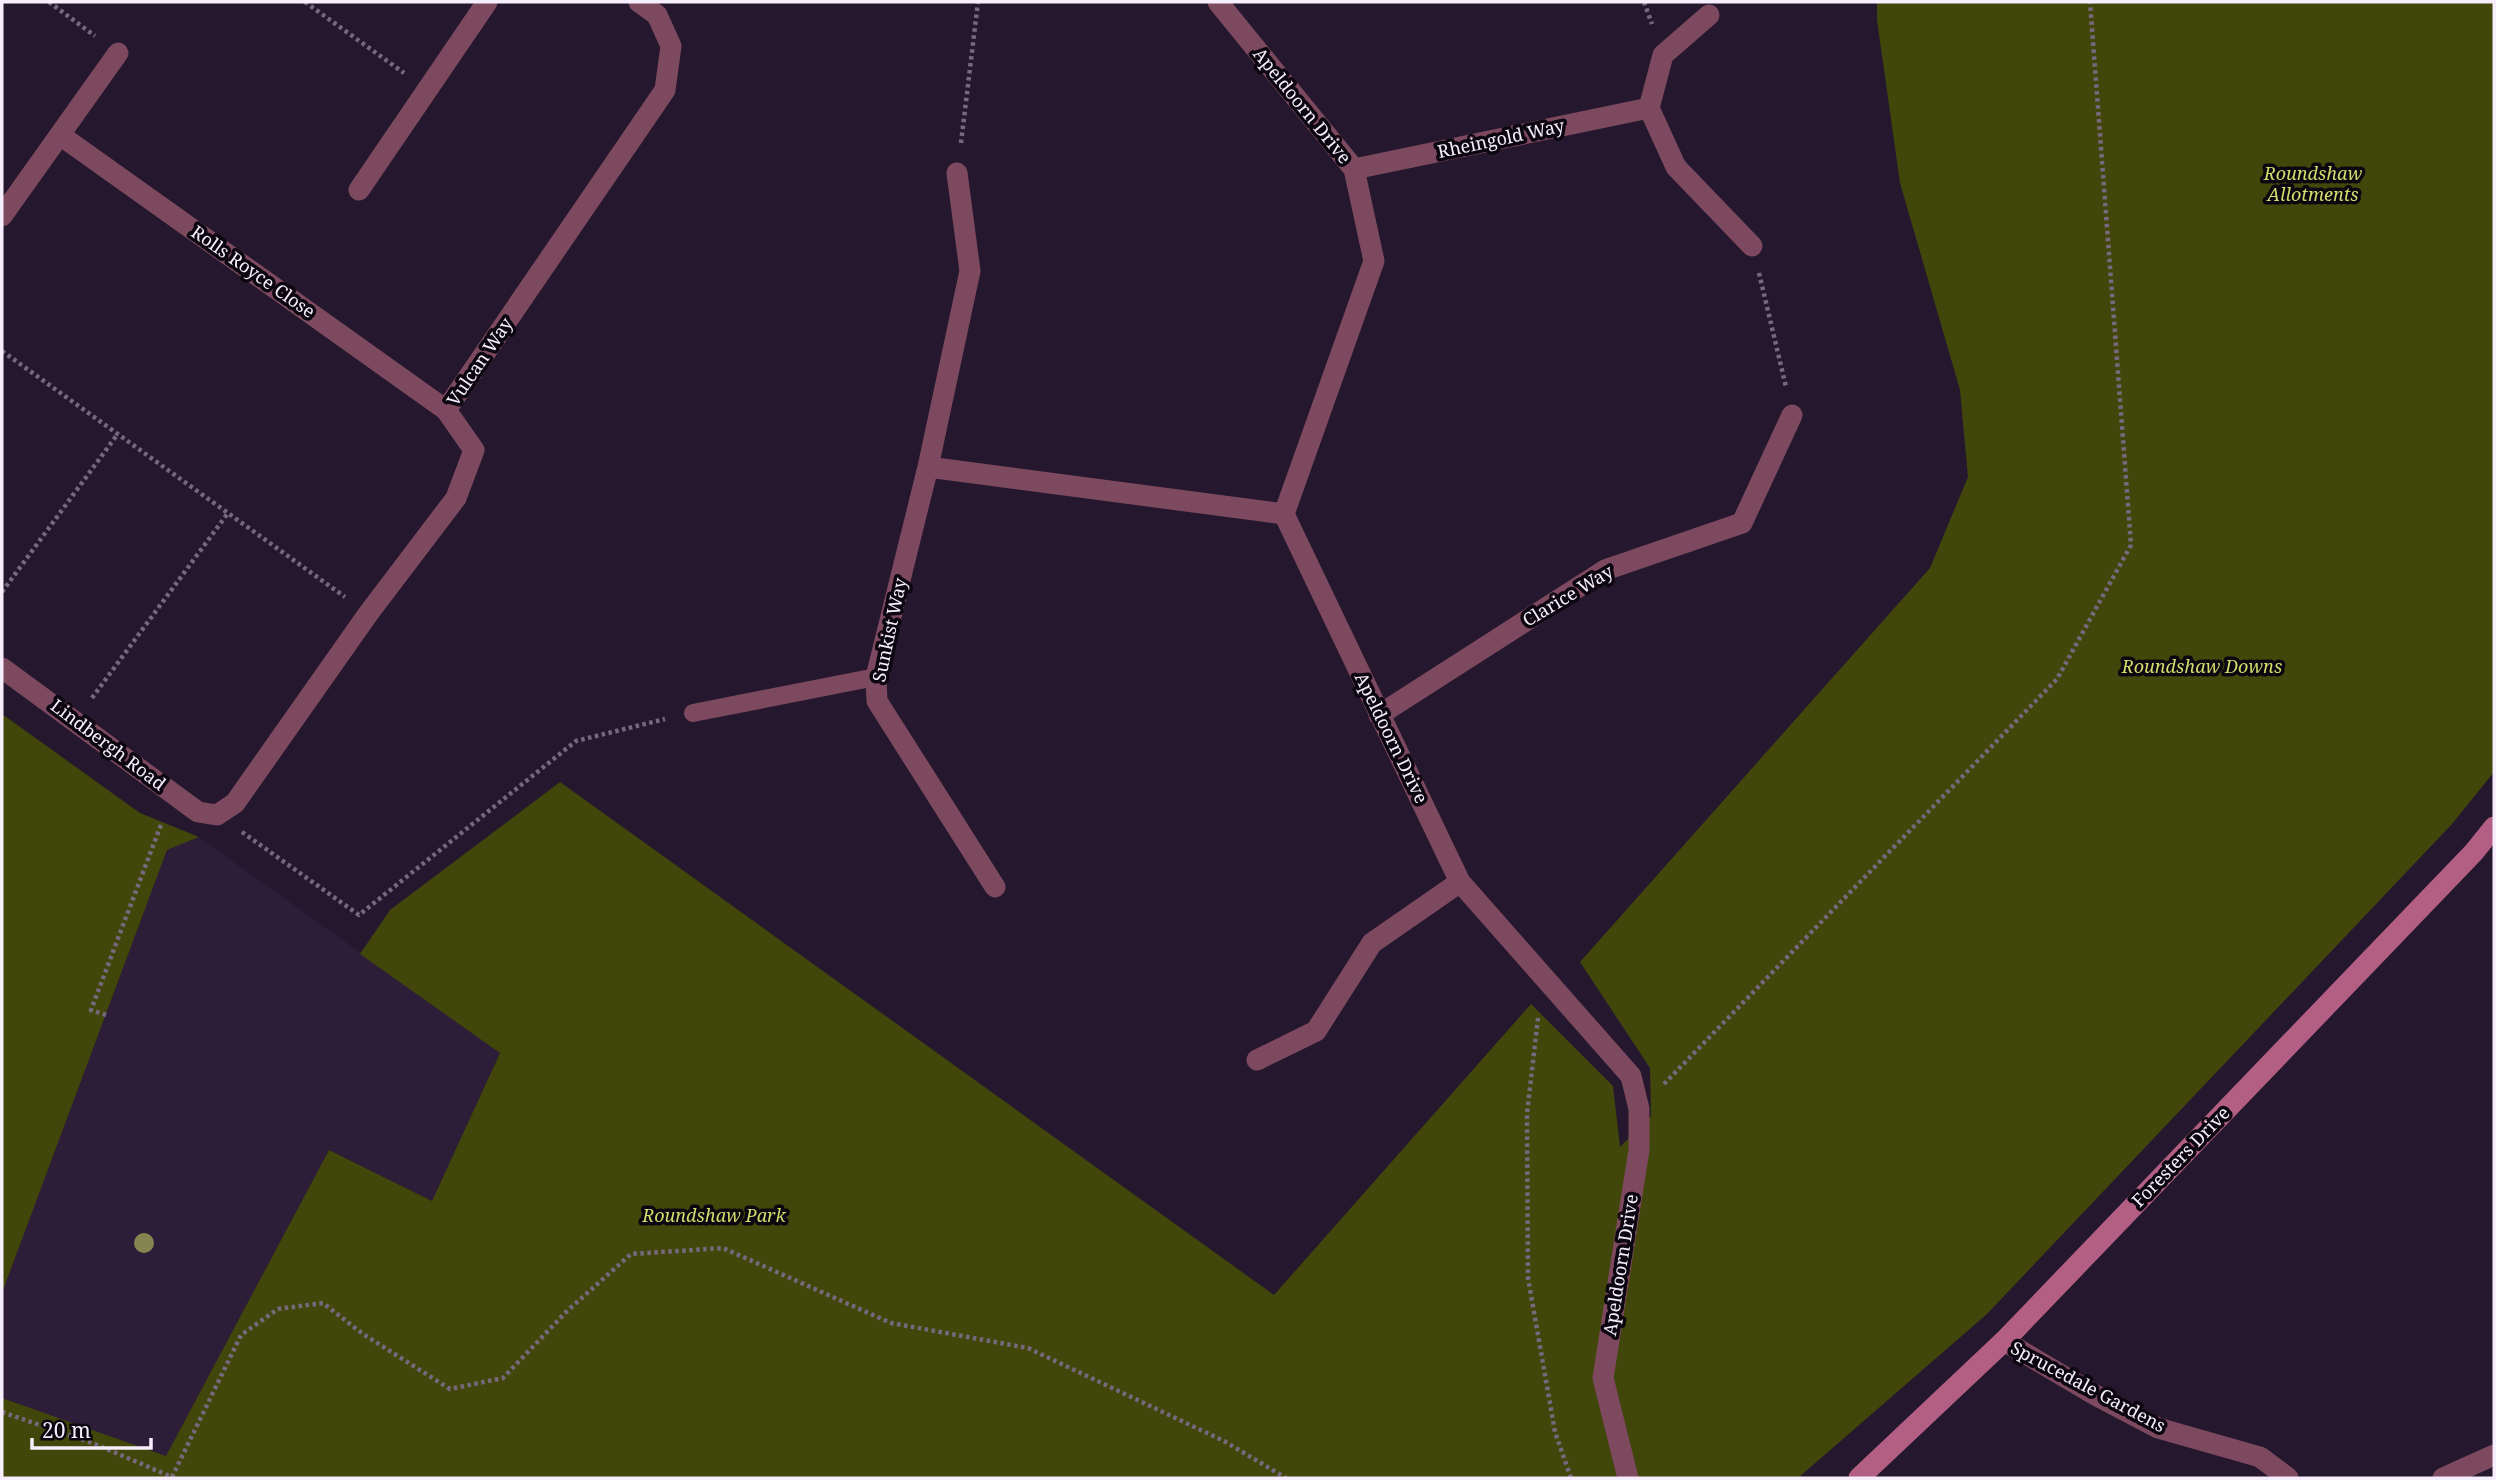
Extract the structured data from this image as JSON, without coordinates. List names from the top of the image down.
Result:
{
  "streets": {
    "main road": ["Foresters Drive"],
    "street": [
      "Apeldoorn Drive",
      "Rheingold Way",
      "Rolls Royce Close",
      "Vulcan Way",
      "Clarice Way",
      "Sunkist Way",
      "Lindbergh Road",
      "Sprucedale Gardens"
    ]
  },
  "crossings": [
    ["Apeldoorn Drive", "Rheingold Way"],
    ["Apeldoorn Drive", "Clarice Way"],
    ["Rolls Royce Close", "Vulcan Way"],
    ["Vulcan Way", "Lindbergh Road"],
    ["Foresters Drive", "Sprucedale Gardens"]
  ],
  "parks": ["Roundshaw Allotments", "Roundshaw Downs", "Roundshaw Park"],
  "scale_bar": "20 m"
}
